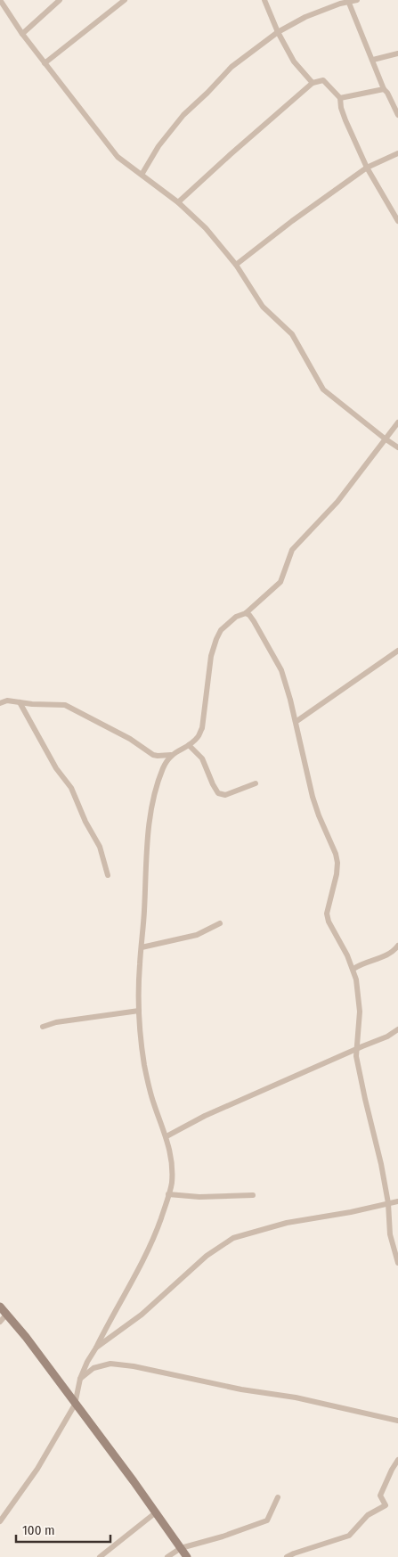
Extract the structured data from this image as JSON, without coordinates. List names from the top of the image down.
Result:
{
  "scale_bar": "100 m"
}
